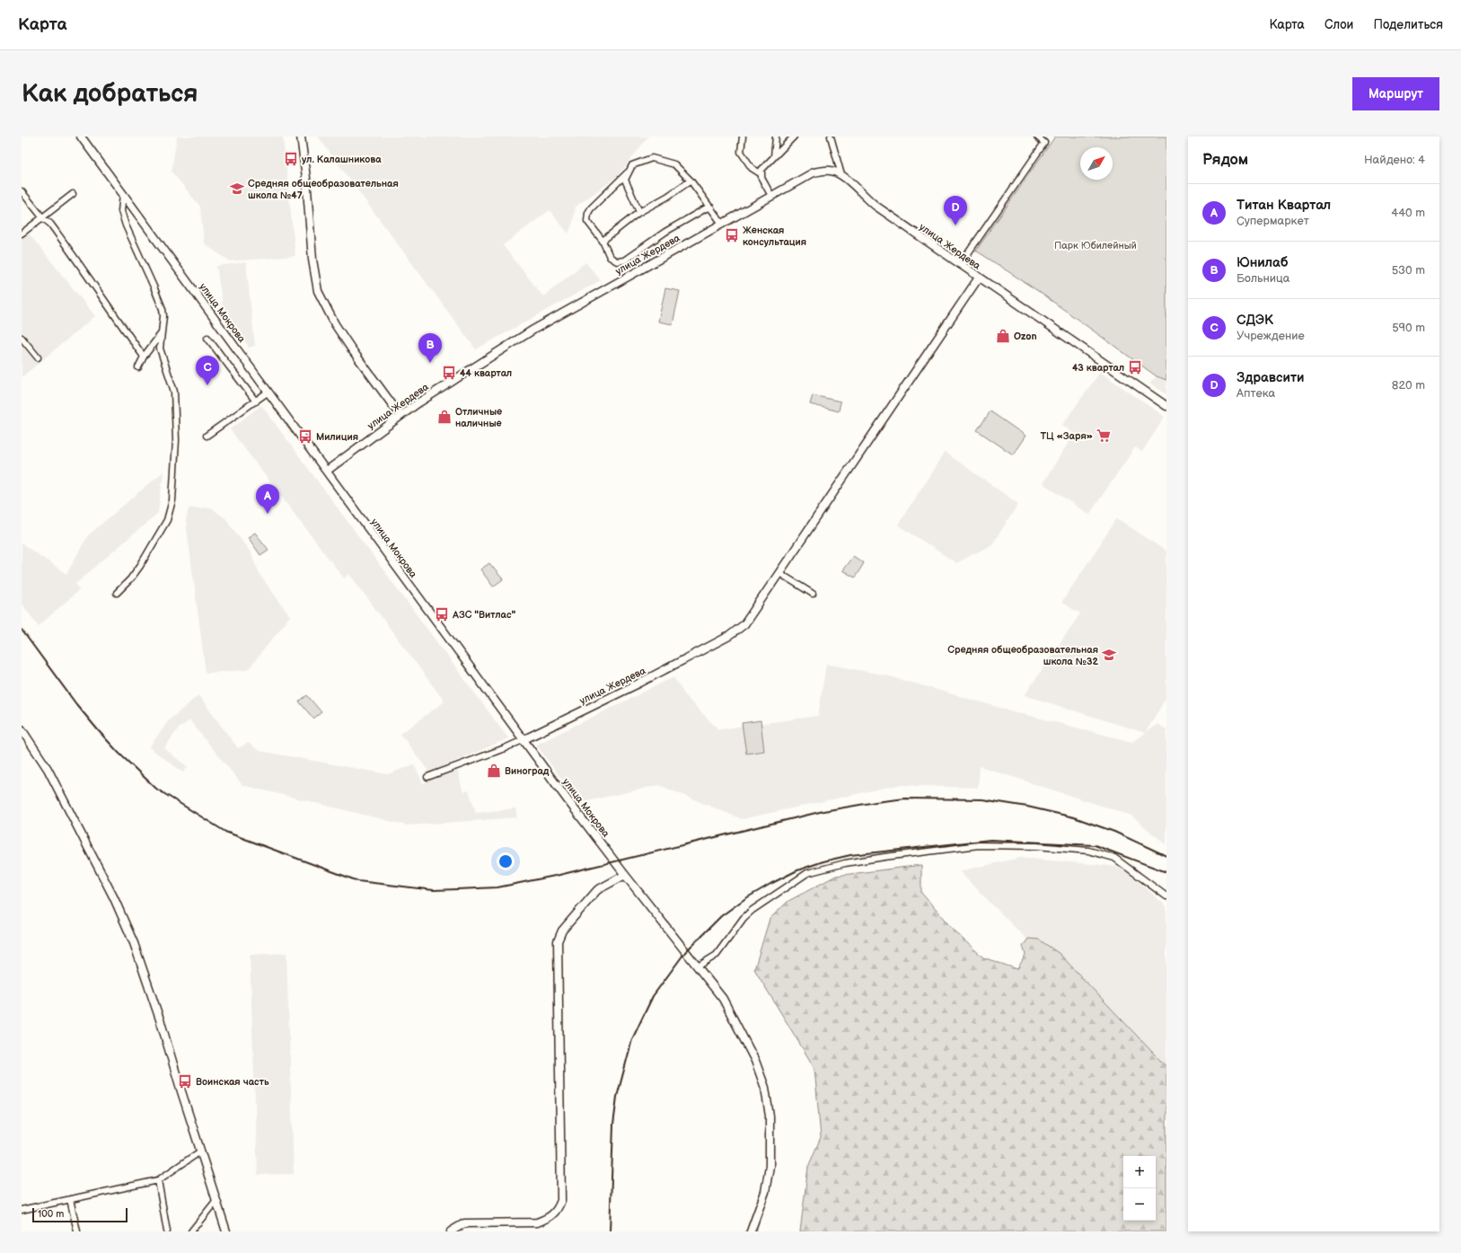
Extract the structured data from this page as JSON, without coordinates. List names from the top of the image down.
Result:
{
  "streets": {
    "main road": ["улица Жердева", "улица Мокрова"]
  },
  "crossings": [
    ["улица Жердева", "улица Мокрова"]
  ],
  "parks": ["Парк Юбилейный"],
  "places": {
    "bus stop": [
      "ул. Калашникова",
      "Женская консультация",
      "43 квартал",
      "44 квартал",
      "Милиция",
      "АЗС \"Витлас\"",
      "Воинская часть"
    ],
    "school or university": ["Средняя общеобразовательная школа №47", "Средняя общеобразовательная школа №32"],
    "shop": ["Ozon", "Отличные наличные", "Виноград"],
    "supermarket": ["ТЦ «Заря»"]
  },
  "scale_bar": "100 m",
  "north": "top right",
  "page": {
    "header": "Карта",
    "nav": ["Карта", "Слои", "Поделиться"],
    "buttons": "Маршрут",
    "title": "Как добраться",
    "heading": ["Рядом", "Найдено: 4"],
    "list": [
      {
        "mark": "A",
        "name": "Титан Квартал",
        "note": "Супермаркет",
        "value": "440 m"
      },
      {
        "mark": "B",
        "name": "Юнилаб",
        "note": "Больница",
        "value": "530 m"
      },
      {
        "mark": "C",
        "name": "СДЭК",
        "note": "Учреждение",
        "value": "590 m"
      },
      {
        "mark": "D",
        "name": "Здравсити",
        "note": "Аптека",
        "value": "820 m"
      }
    ],
    "pins": [
      "D",
      "B",
      "C",
      "A"
    ],
    "map_buttons": ["+", "−"],
    "scale": "100 m"
  }
}
